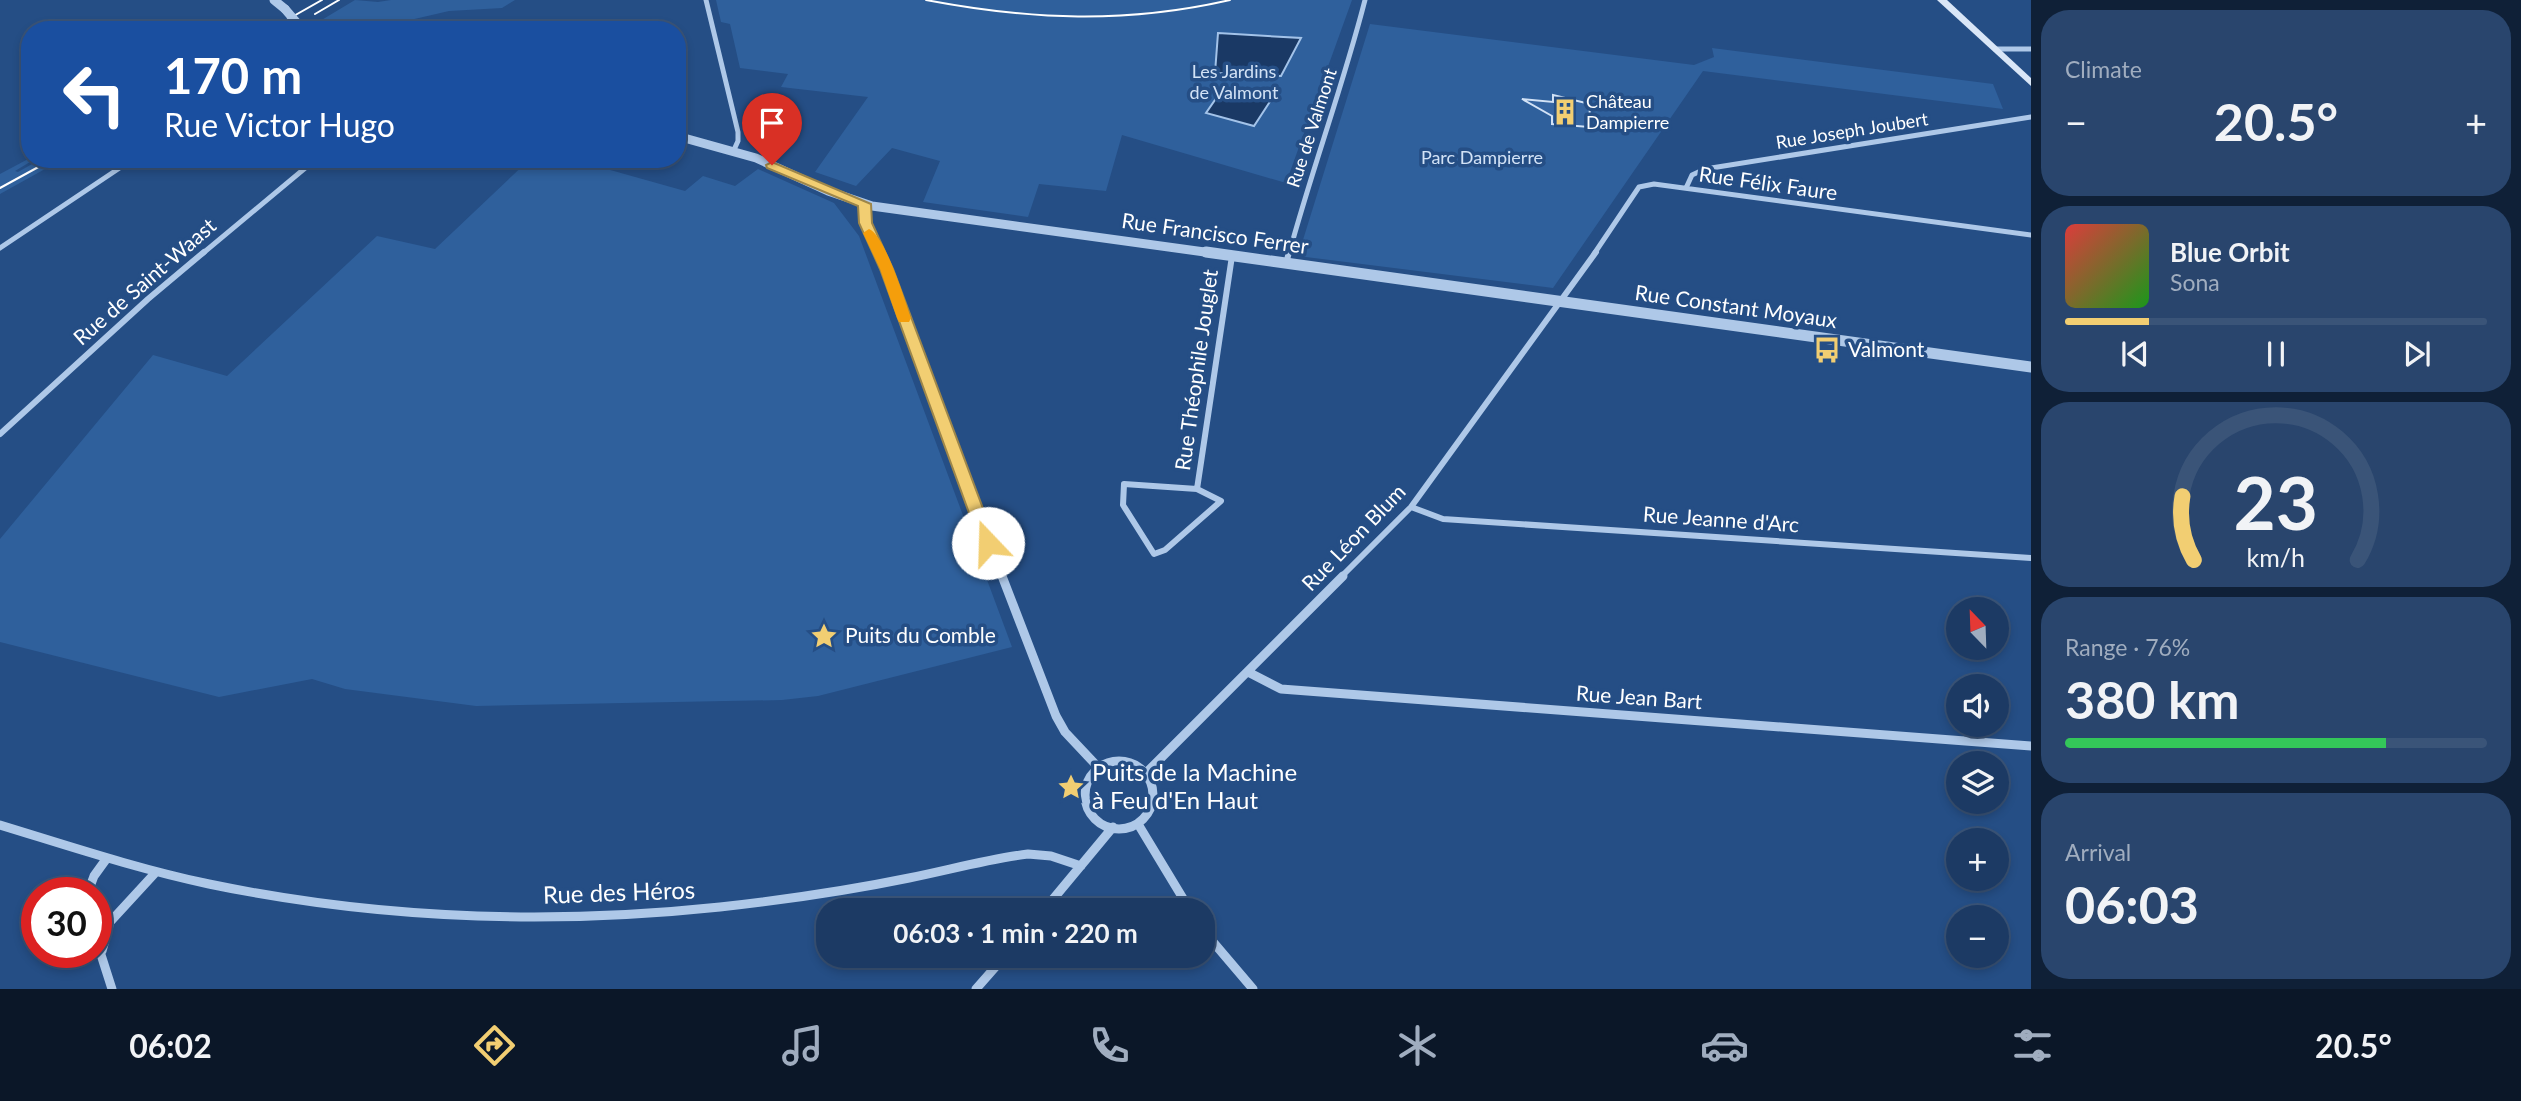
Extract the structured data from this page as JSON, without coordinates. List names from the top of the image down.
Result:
{
  "streets": {
    "street": [
      "Rue de Valmont",
      "Rue Joseph Joubert",
      "Rue Félix Faure",
      "Rue Francisco Ferrer",
      "Rue de Saint-Waast",
      "Rue Constant Moyaux",
      "Rue Théophile Jouglet",
      "Rue Jeanne d'Arc",
      "Rue Léon Blum",
      "Rue Jean Bart",
      "Rue des Héros"
    ]
  },
  "crossings": [
    ["Rue de Valmont", "Rue Francisco Ferrer"],
    ["Rue Joseph Joubert", "Rue Félix Faure"],
    ["Rue Félix Faure", "Rue Francisco Ferrer"],
    ["Rue Félix Faure", "Rue Constant Moyaux"],
    ["Rue Félix Faure", "Rue Léon Blum"],
    ["Rue Francisco Ferrer", "Rue Constant Moyaux"],
    ["Rue Francisco Ferrer", "Rue Théophile Jouglet"],
    ["Rue Francisco Ferrer", "Rue Léon Blum"],
    ["Rue Constant Moyaux", "Rue Léon Blum"],
    ["Rue Jeanne d'Arc", "Rue Léon Blum"],
    ["Rue Léon Blum", "Rue Jean Bart"]
  ],
  "parks": ["Les Jardins de Valmont", "Parc Dampierre"],
  "places": {
    "building": ["Château Dampierre"],
    "bus stop": ["Valmont"],
    "place": ["Puits du Comble", "Puits de la Machine à Feu d'En Haut"]
  },
  "north": "top left",
  "page": {
    "tile": [
      "Climate",
      ["Range · 76%", "380 km"],
      ["Arrival", "06:03"]
    ],
    "turn": ["170 m", "Rue Victor Hugo"],
    "heat": ["−", "20.5°", "+"],
    "song": ["Blue Orbit", "Sona"],
    "map_buttons": ["+", "−"],
    "limit": "30",
    "trip": "06:03 · 1 min · 220 m",
    "tabs": ["06:02", "20.5°"],
    "gauge": ["23", "km/h"]
  }
}
